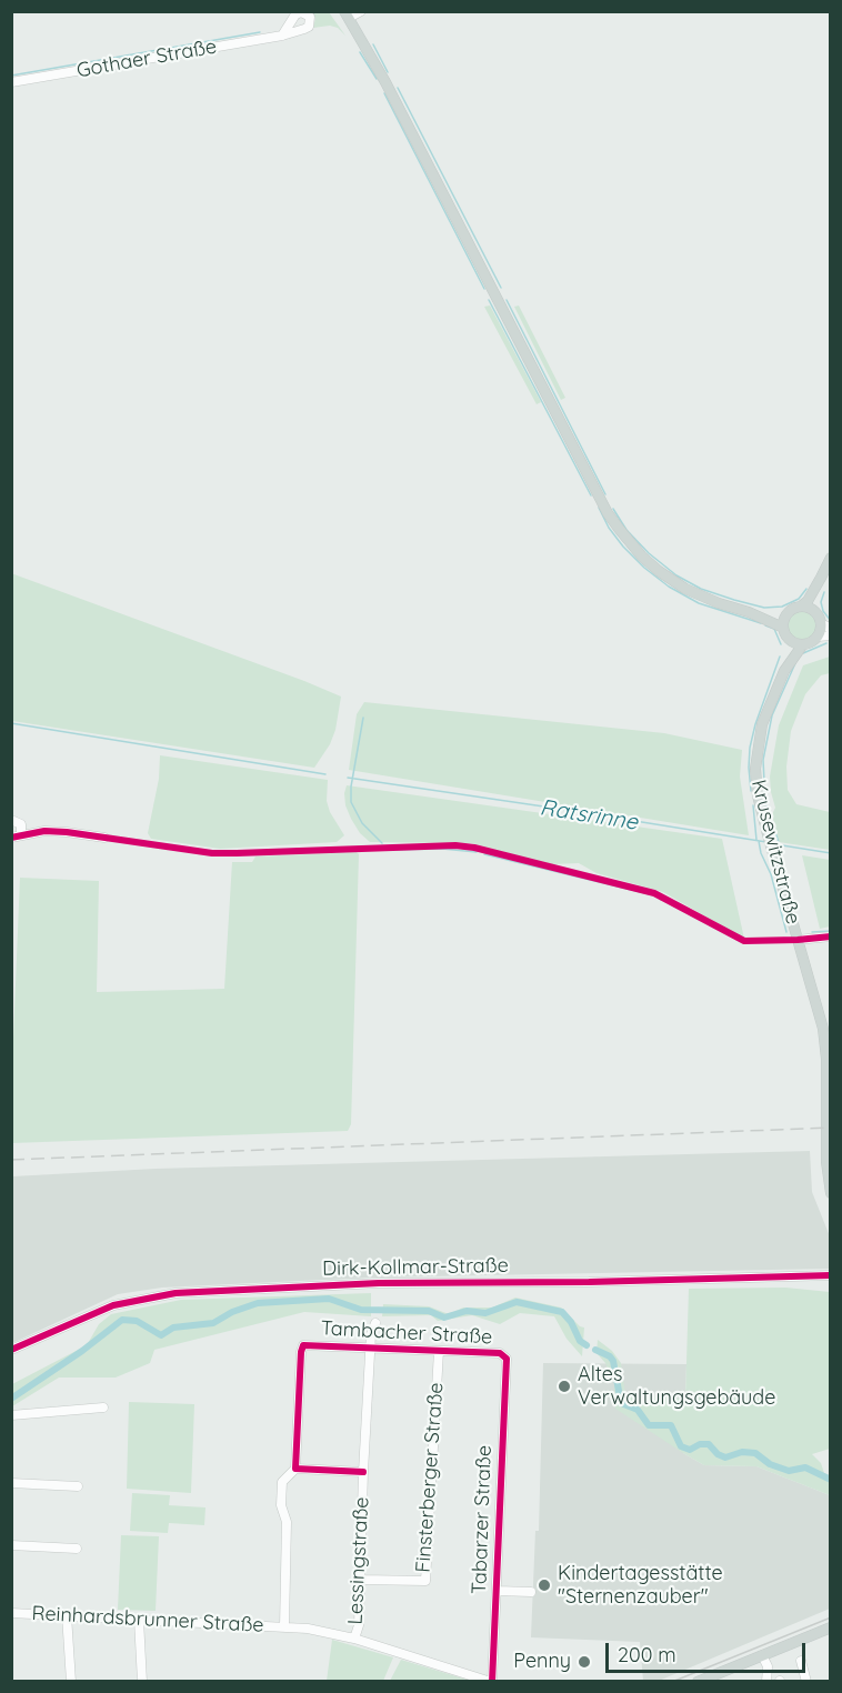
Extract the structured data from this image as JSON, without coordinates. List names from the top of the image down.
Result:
{
  "streets": {
    "main road": ["Krusewitzstraße"],
    "street": [
      "Gothaer Straße",
      "Dirk-Kollmar-Straße",
      "Tambacher Straße",
      "Finsterberger Straße",
      "Tabarzer Straße",
      "Lessingstraße",
      "Reinhardsbrunner Straße"
    ]
  },
  "crossings": [
    ["Tambacher Straße", "Finsterberger Straße"],
    ["Tambacher Straße", "Tabarzer Straße"],
    ["Tambacher Straße", "Lessingstraße"],
    ["Tambacher Straße", "Reinhardsbrunner Straße"],
    ["Finsterberger Straße", "Lessingstraße"],
    ["Tabarzer Straße", "Reinhardsbrunner Straße"],
    ["Lessingstraße", "Reinhardsbrunner Straße"]
  ],
  "water": ["Ratsrinne"],
  "places": ["Altes Verwaltungsgebäude", "Kindertagesstätte \"Sternenzauber\"", "Penny"],
  "scale_bar": "200 m"
}
